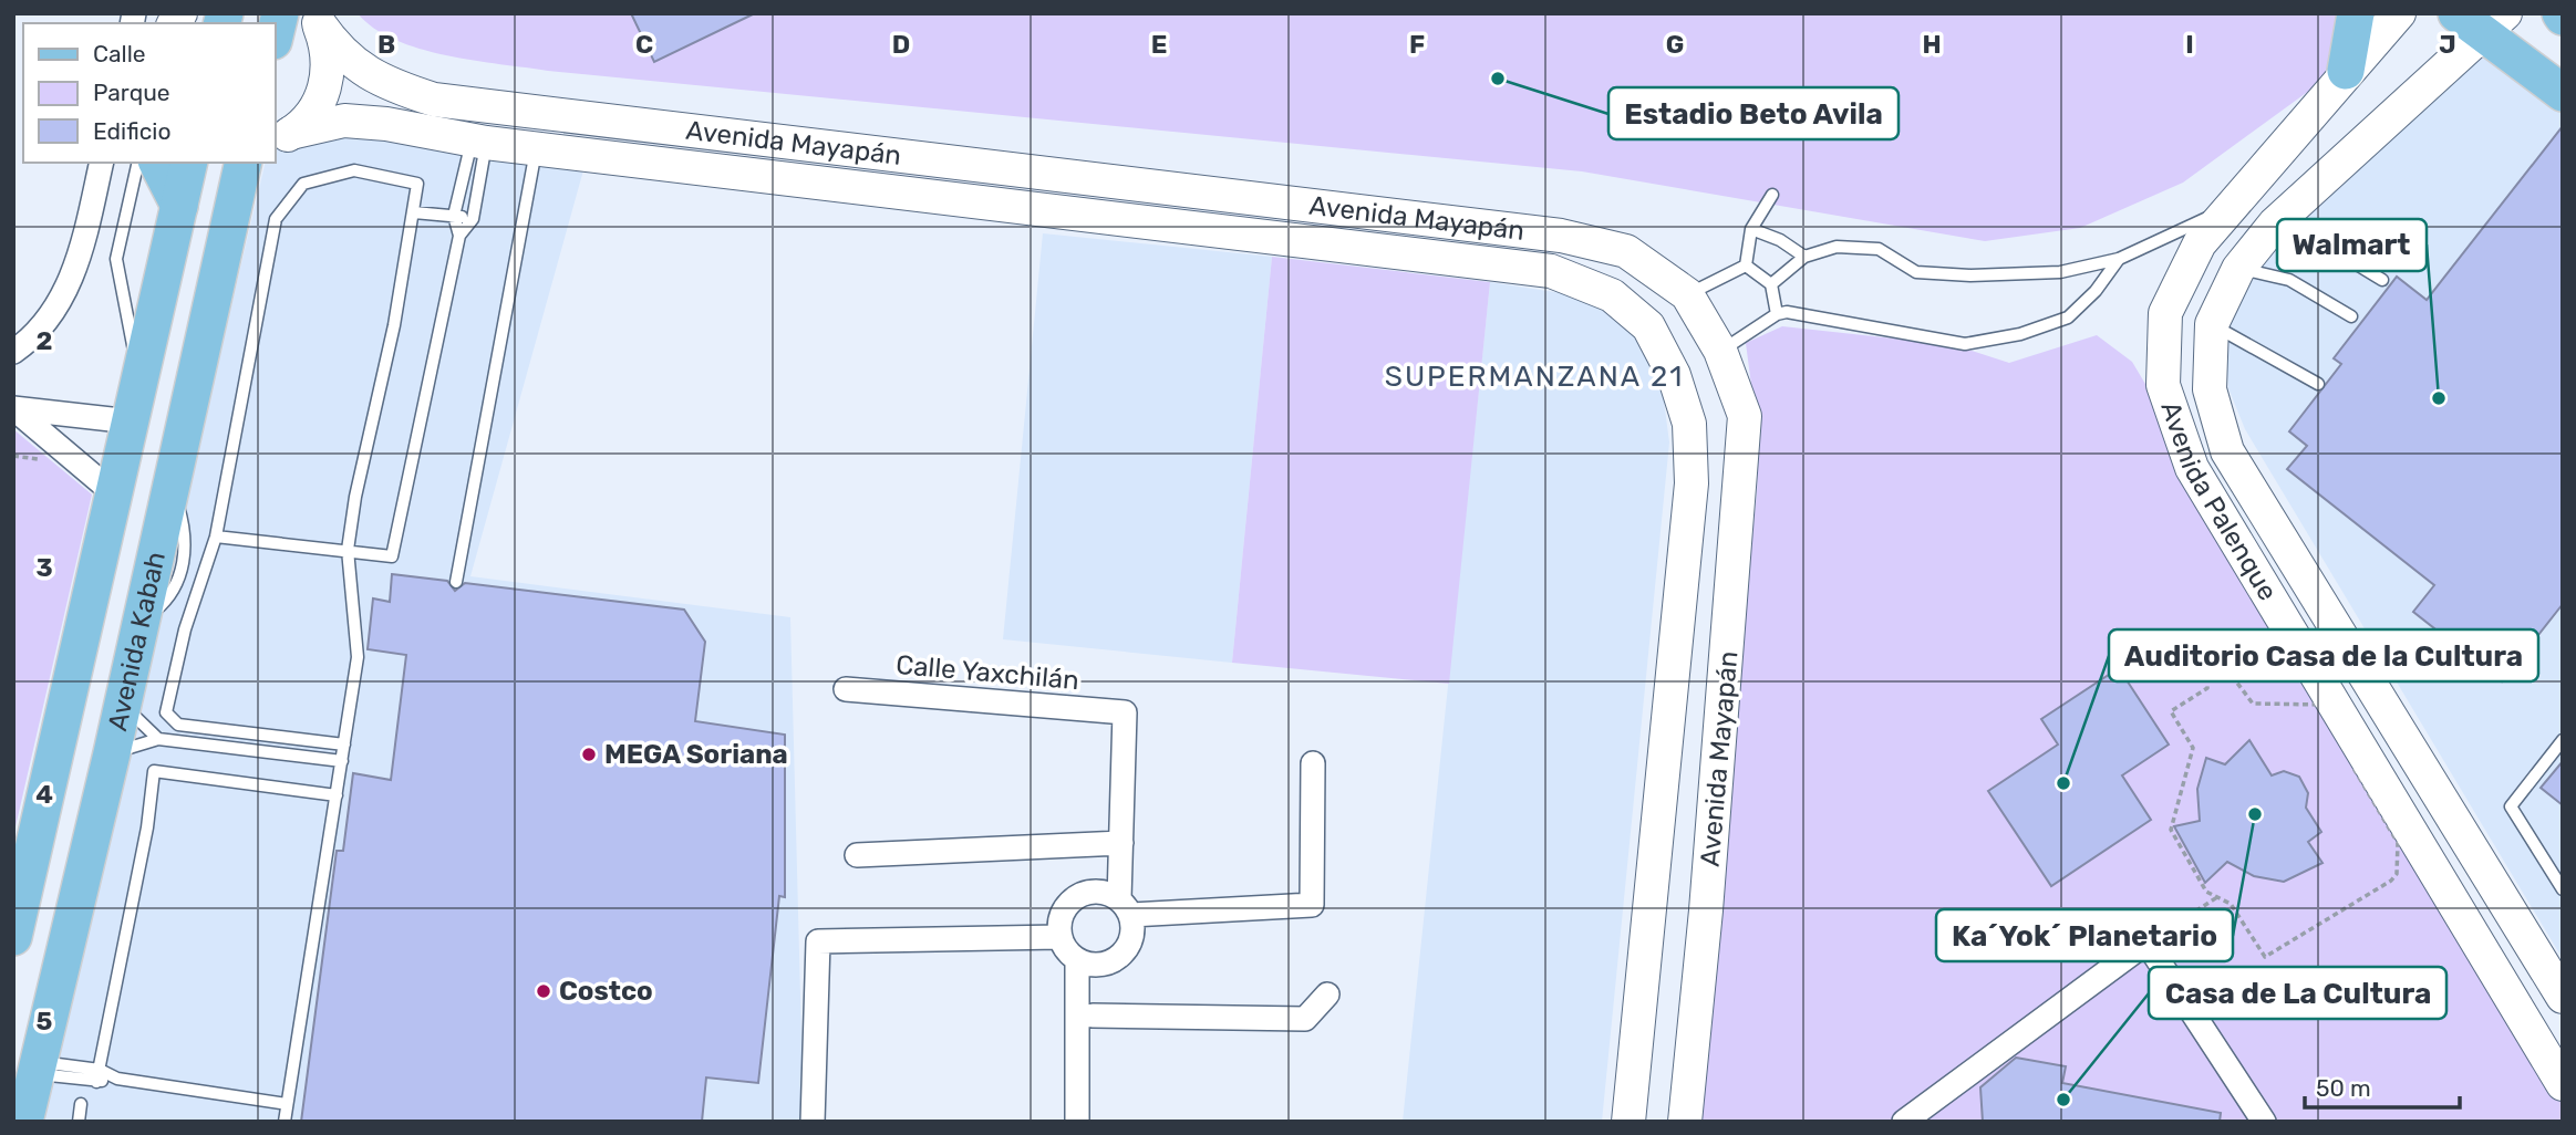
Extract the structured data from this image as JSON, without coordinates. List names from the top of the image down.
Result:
{
  "streets": {
    "main road": ["Avenida Kabah"],
    "street": ["Avenida Mayapán", "Avenida Palenque", "Calle Yaxchilán"]
  },
  "districts": ["SUPERMANZANA 21"],
  "places": [
    "Estadio Beto Avila",
    "Walmart",
    "MEGA Soriana",
    "Auditorio Casa de la Cultura",
    "Ka´Yok´ Planetario",
    "Costco",
    "Casa de La Cultura"
  ],
  "legend": ["Calle", "Parque", "Edificio"],
  "scale_bar": "50 m",
  "grid": {
    "columns": [
      "B",
      "C",
      "D",
      "E",
      "F",
      "G",
      "H",
      "I",
      "J"
    ],
    "rows": [
      "2",
      "3",
      "4",
      "5"
    ]
  }
}
